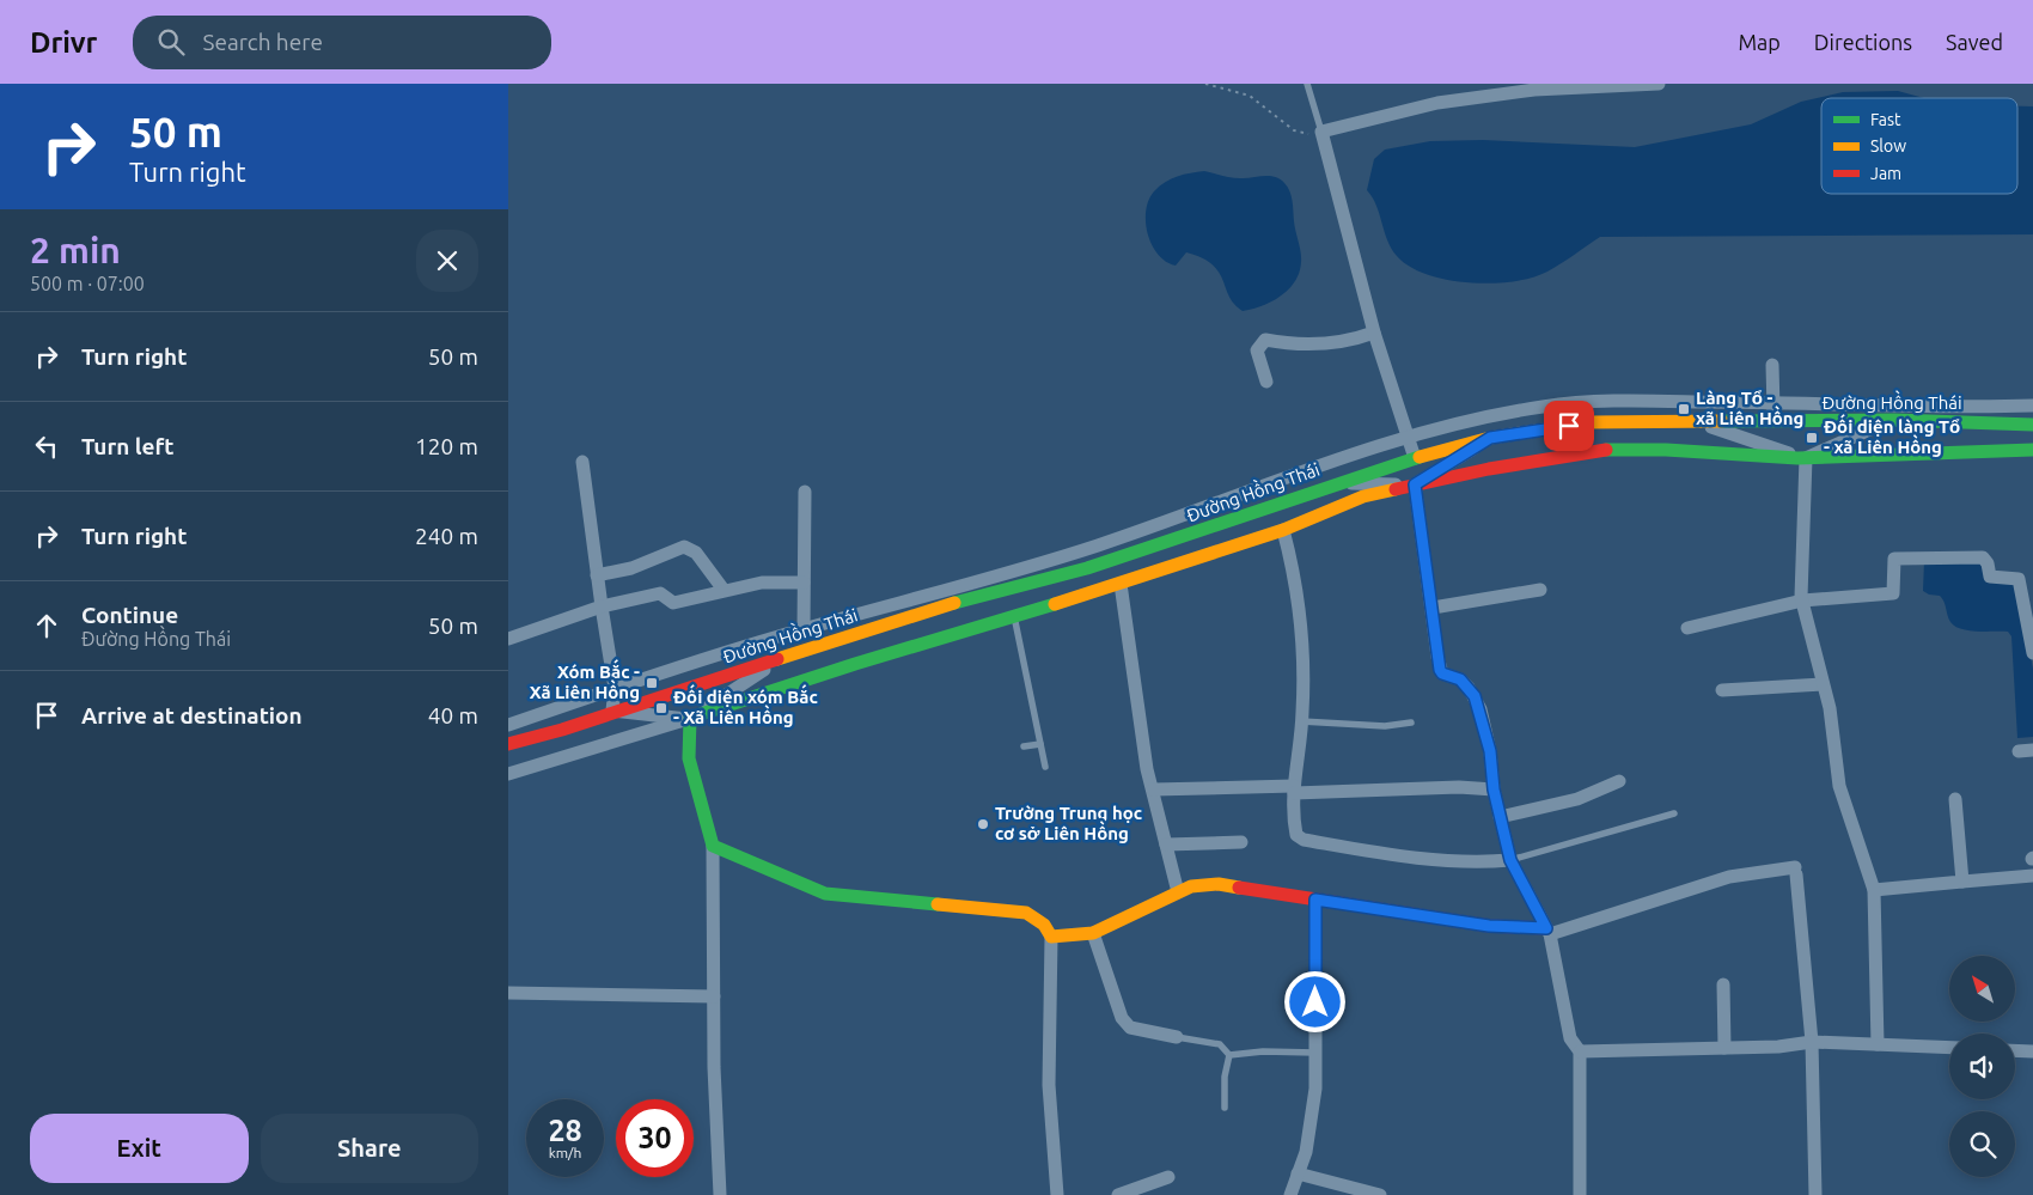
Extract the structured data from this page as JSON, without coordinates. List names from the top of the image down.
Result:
{
  "streets": {
    "street": ["Đường Hồng Thái"]
  },
  "places": {
    "transit": [
      "Làng Tổ - xã Liên Hồng",
      "Đối diện làng Tổ - xã Liên Hồng",
      "Xóm Bắc - Xã Liên Hồng",
      "Đối diện xóm Bắc - Xã Liên Hồng"
    ],
    "other": ["Trường Trung học cơ sở Liên Hồng"]
  },
  "legend": ["Fast", "Slow", "Jam"],
  "north": "top left",
  "page": {
    "header": "Drivr",
    "search": "Search here",
    "nav": ["Map", "Directions", "Saved"],
    "turn": ["50 m", "Turn right"],
    "heading": ["2 min", "500 m · 07:00"],
    "list": [
      {
        "name": "Turn right",
        "value": "50 m"
      },
      {
        "name": "Turn left",
        "value": "120 m"
      },
      {
        "name": "Turn right",
        "value": "240 m"
      },
      {
        "name": "Continue",
        "note": "Đường Hồng Thái",
        "value": "50 m"
      },
      {
        "name": "Arrive at destination",
        "value": "40 m"
      }
    ],
    "speed": "28 km/h",
    "limit": "30",
    "buttons": ["Exit", "Share"]
  }
}
